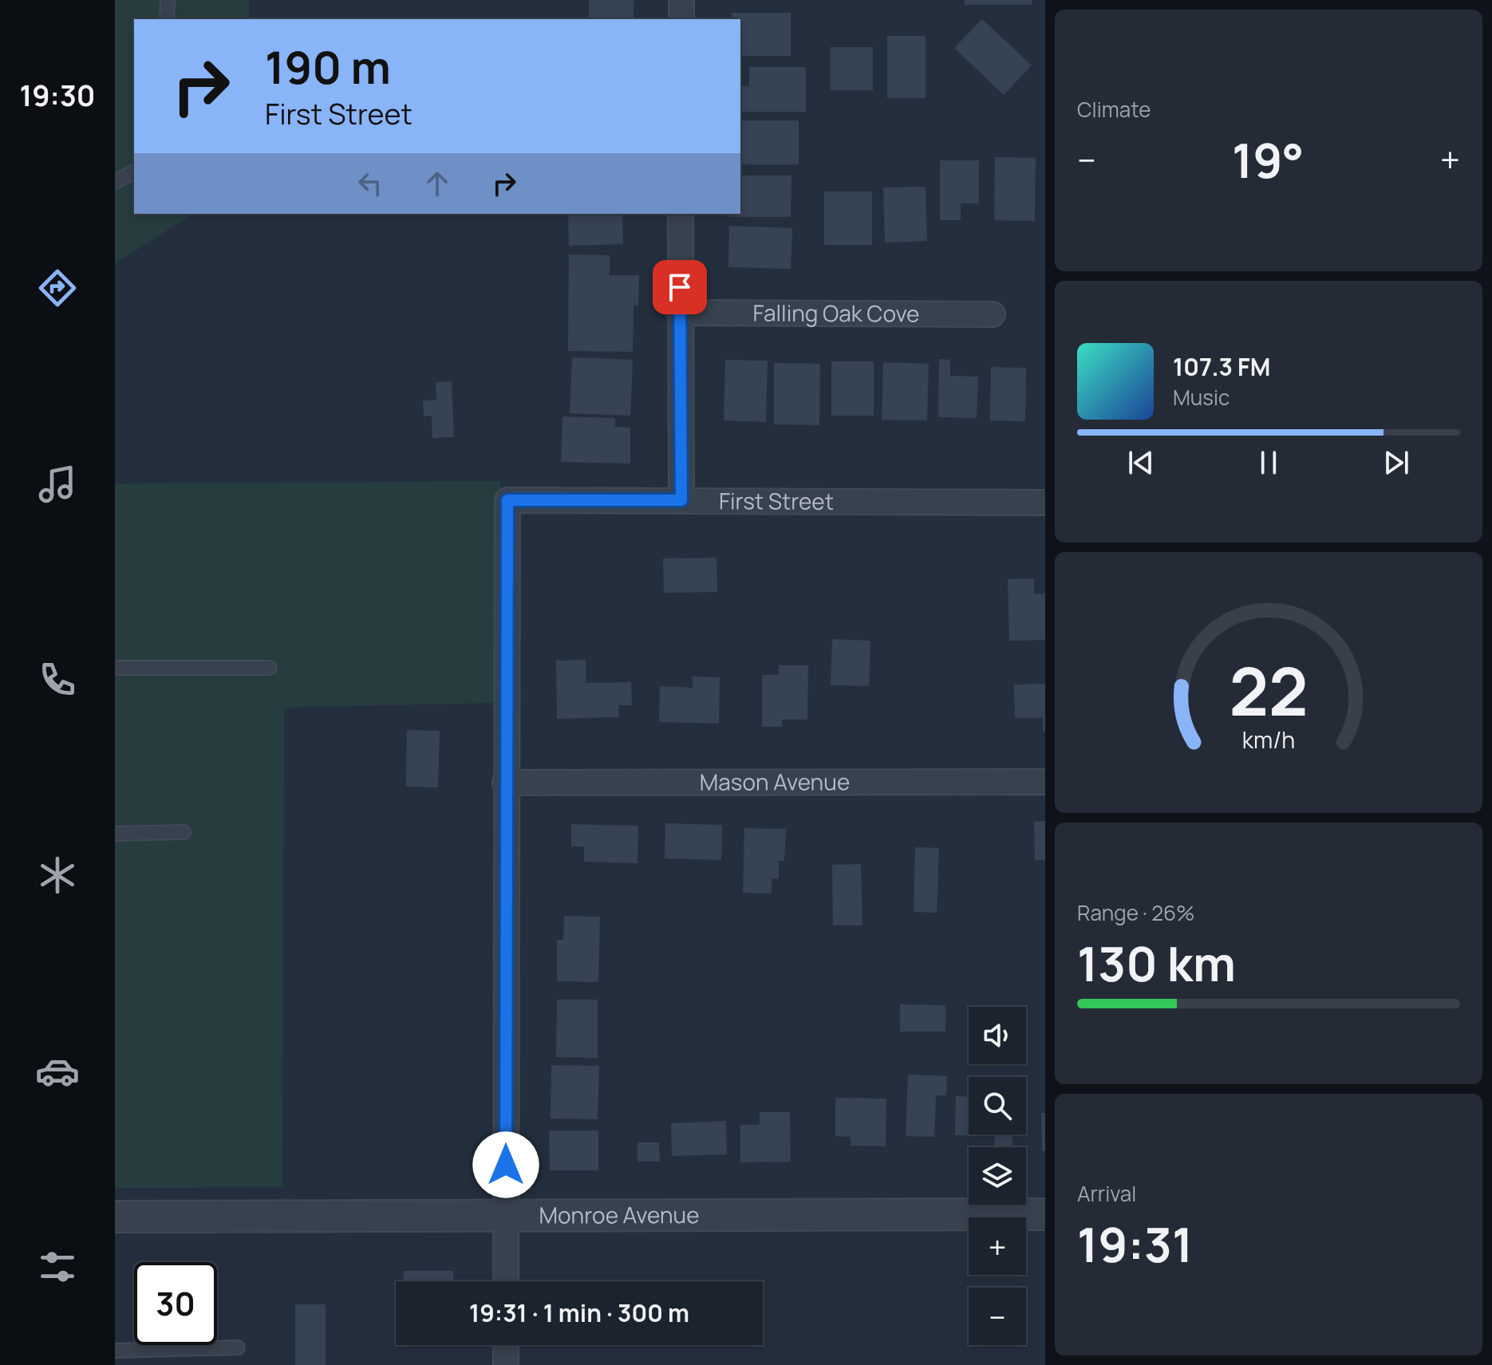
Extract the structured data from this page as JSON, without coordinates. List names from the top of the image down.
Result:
{
  "streets": {
    "street": [
      "Falling Oak Cove",
      "First Street",
      "Mason Avenue",
      "Monroe Avenue"
    ]
  },
  "crossings": [
    ["First Street", "Mason Avenue"]
  ],
  "page": {
    "tabs": "19:30",
    "tile": [
      "Climate",
      ["Range · 26%", "130 km"],
      ["Arrival", "19:31"]
    ],
    "turn": ["190 m", "First Street"],
    "heat": ["−", "19°", "+"],
    "song": ["107.3 FM", "Music"],
    "map_buttons": ["+", "−"],
    "limit": "30",
    "trip": "19:31 · 1 min · 300 m",
    "gauge": ["22", "km/h"]
  }
}
